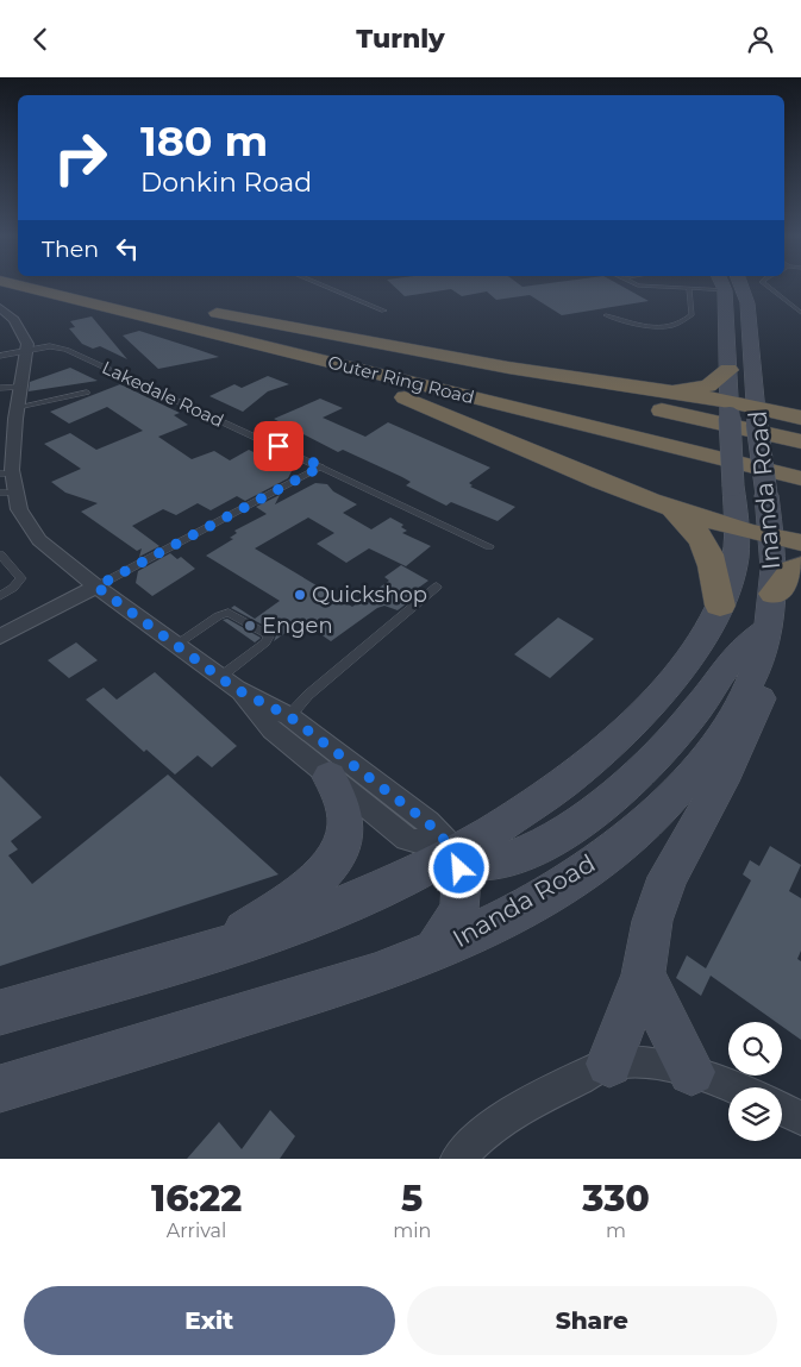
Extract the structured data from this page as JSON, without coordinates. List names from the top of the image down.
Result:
{
  "streets": {
    "highway": ["Outer Ring Road"],
    "main road": ["Inanda Road"],
    "lane": ["Lakedale Road"]
  },
  "places": ["Quickshop", "Engen"],
  "page": {
    "header": "Turnly",
    "turn": ["180 m", "Donkin Road"],
    "then": "Then",
    "eta": [
      "16:22",
      "Arrival",
      "5",
      "min",
      "330",
      "m"
    ],
    "buttons": ["Exit", "Share"]
  }
}
